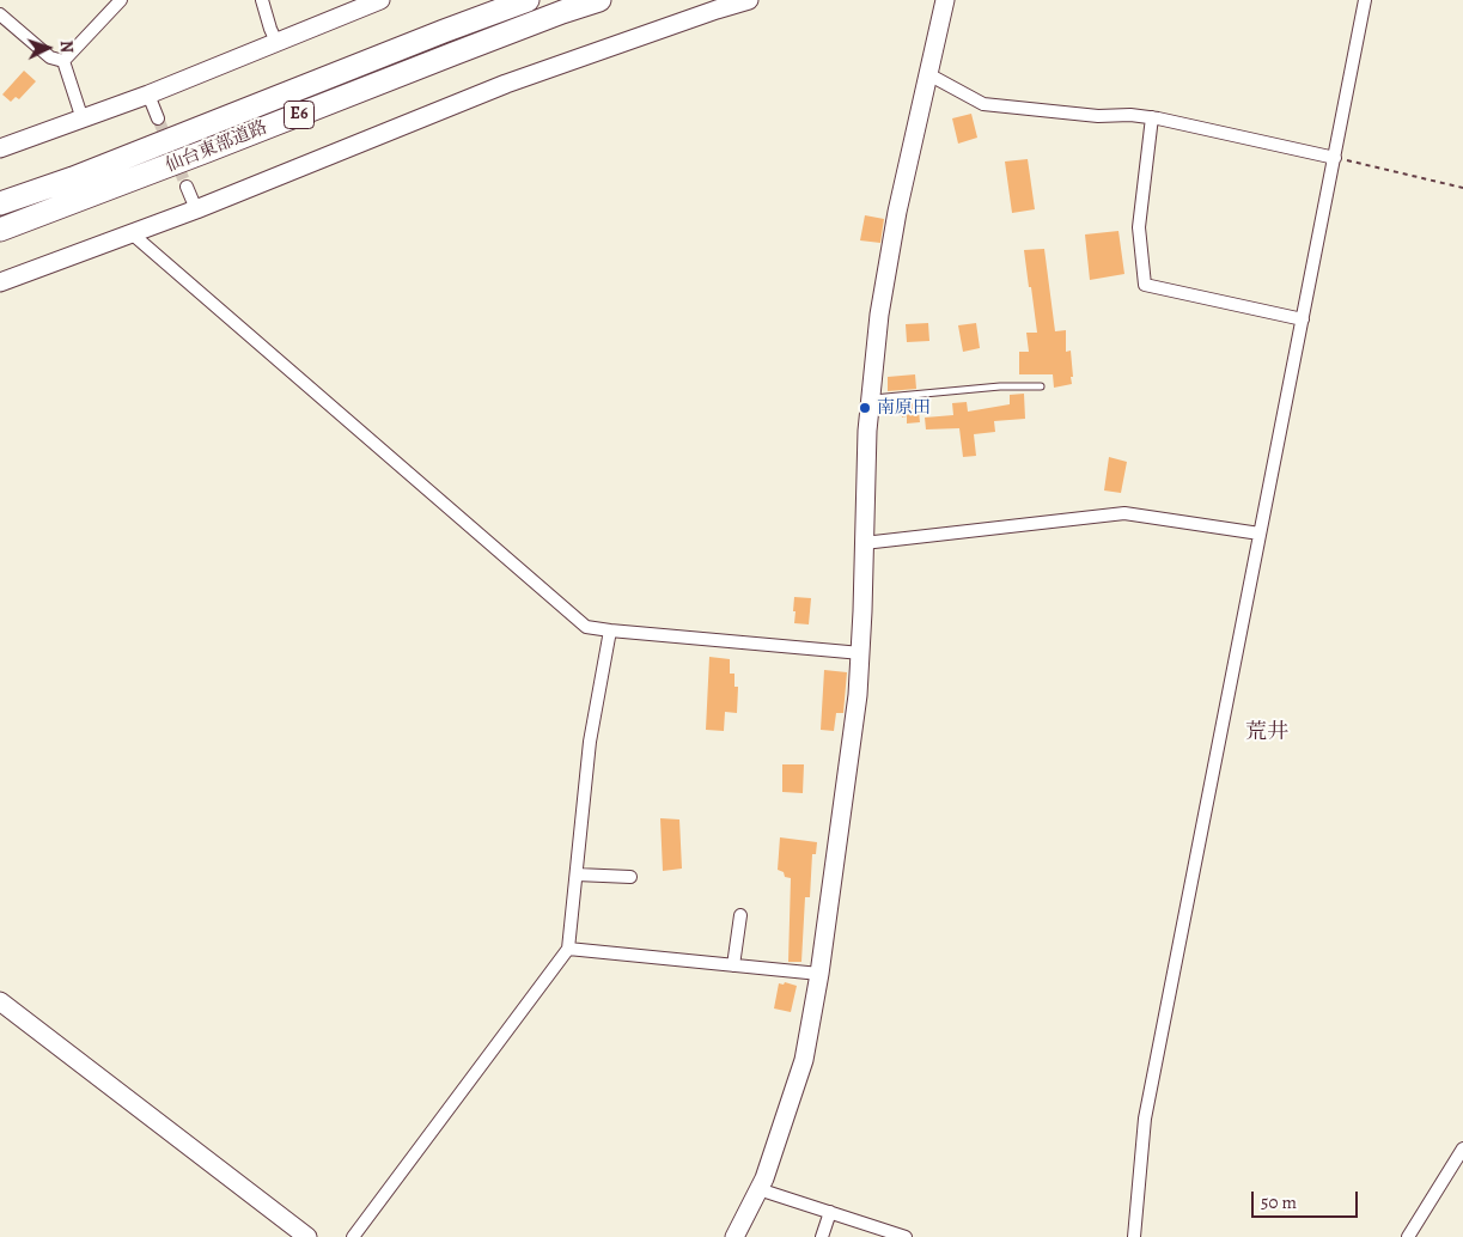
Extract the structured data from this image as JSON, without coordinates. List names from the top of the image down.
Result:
{
  "streets": {
    "highway": ["E6", "仙台東部道路"]
  },
  "districts": ["荒井"],
  "places": ["南原田"],
  "scale_bar": "50 m",
  "north": "right"
}
